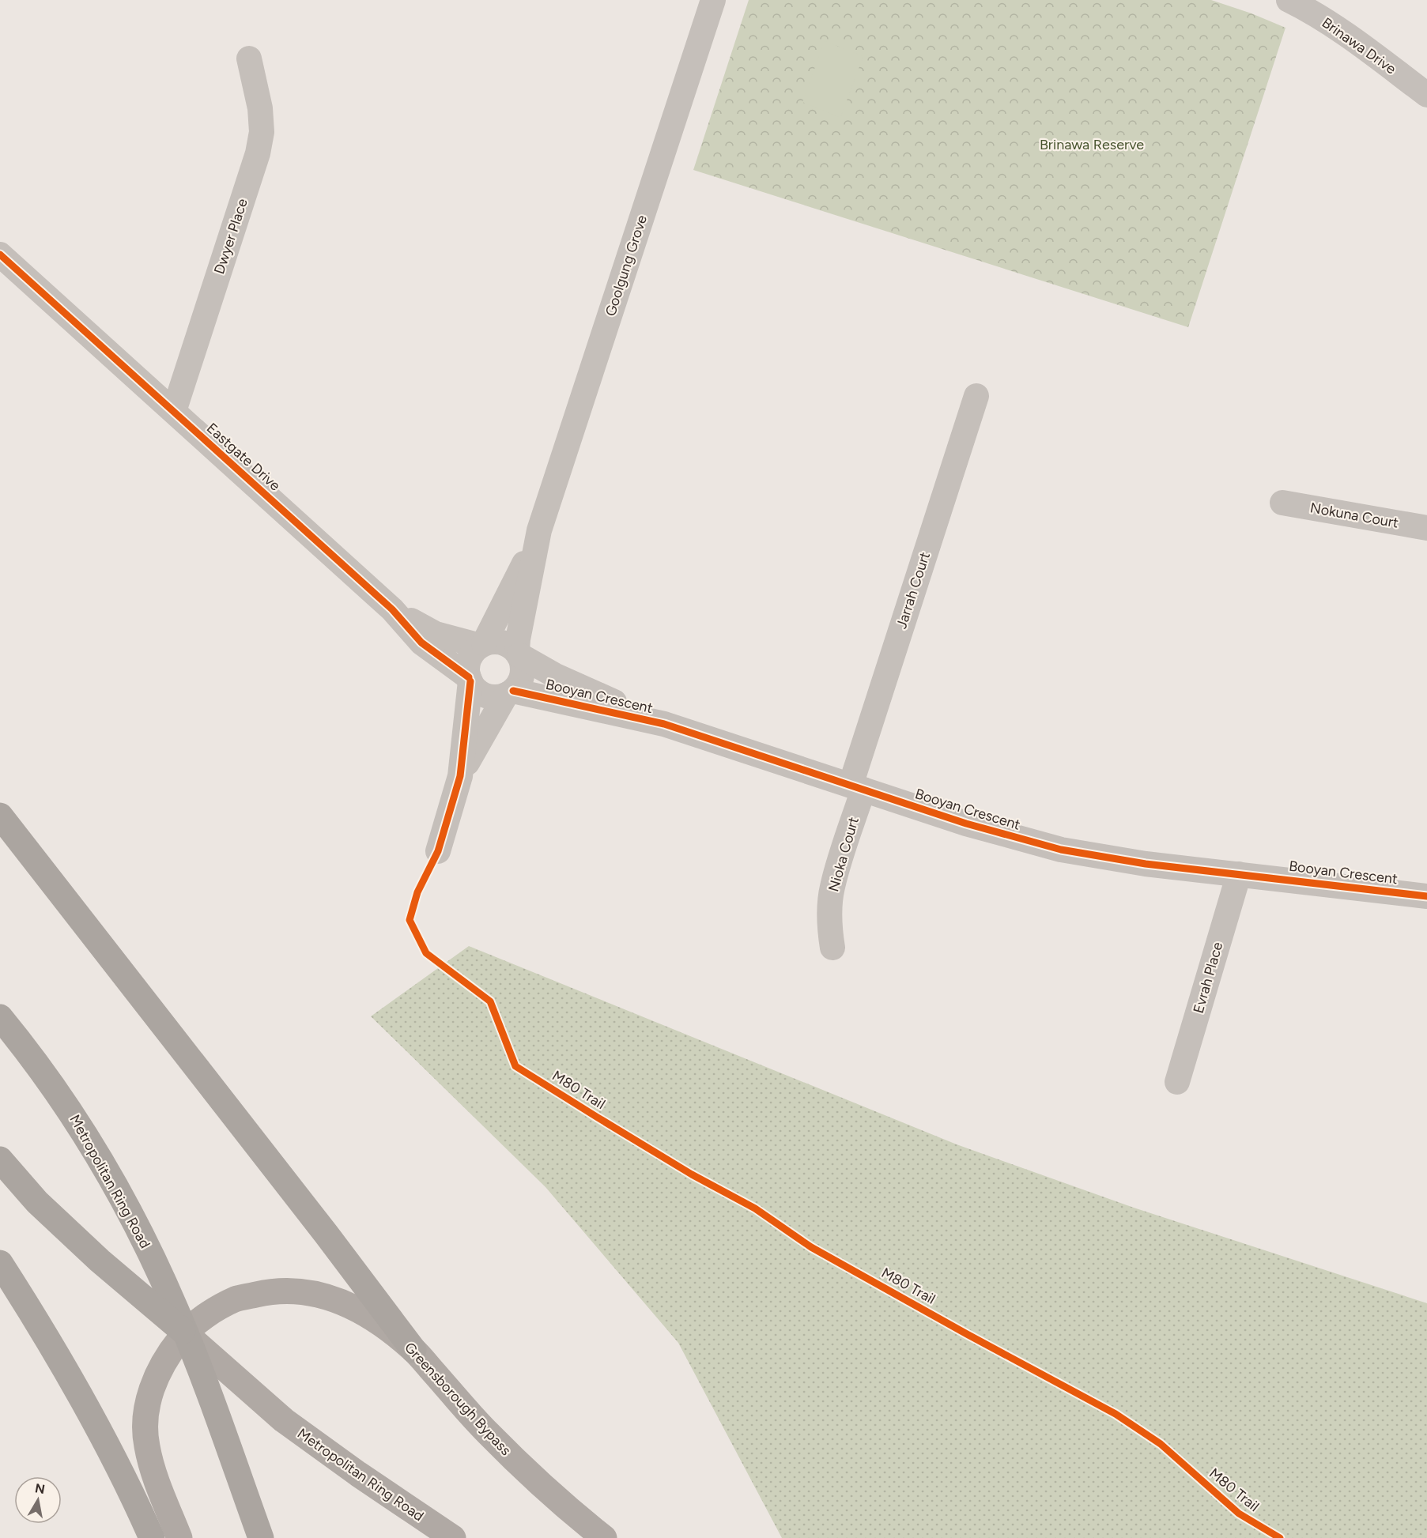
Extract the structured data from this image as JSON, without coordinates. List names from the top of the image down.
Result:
{
  "streets": {
    "highway": ["Metropolitan Ring Road", "Greensborough Bypass"],
    "street": [
      "Brinawa Drive",
      "Dwyer Place",
      "Goolgung Grove",
      "Eastgate Drive",
      "Nokuna Court",
      "Jarrah Court",
      "Booyan Crescent",
      "Nioka Court",
      "Evrah Place"
    ],
    "cycle path": ["M80 Trail"]
  },
  "crossings": [
    ["Dwyer Place", "Eastgate Drive"],
    ["Goolgung Grove", "Eastgate Drive"],
    ["Goolgung Grove", "Booyan Crescent"],
    ["Eastgate Drive", "Booyan Crescent"],
    ["Jarrah Court", "Booyan Crescent"],
    ["Jarrah Court", "Nioka Court"],
    ["Booyan Crescent", "Nioka Court"],
    ["Booyan Crescent", "Evrah Place"],
    ["Metropolitan Ring Road", "Greensborough Bypass"]
  ],
  "parks": ["Brinawa Reserve"],
  "north": "top"
}
